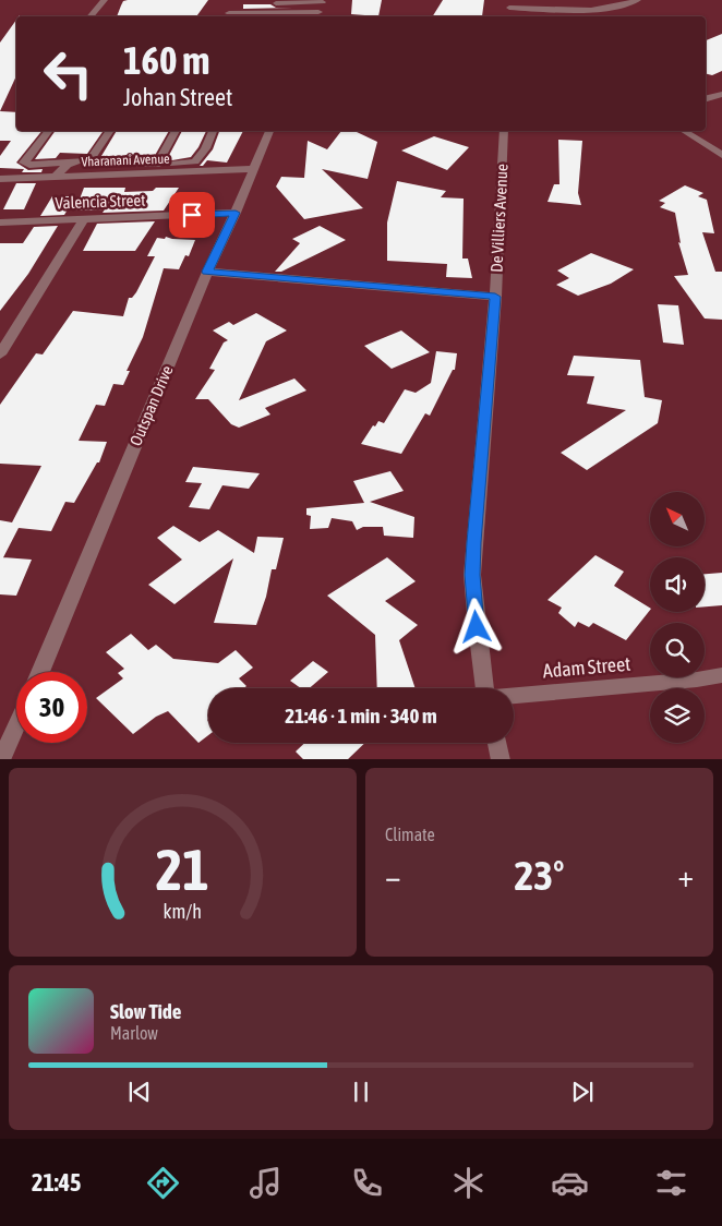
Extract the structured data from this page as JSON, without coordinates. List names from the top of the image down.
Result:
{
  "streets": {
    "street": [
      "Vharanani Avenue",
      "Valencia Street",
      "De Villiers Avenue",
      "Outspan Drive",
      "Adam Street"
    ]
  },
  "crossings": [
    ["Vharanani Avenue", "Outspan Drive"],
    ["Valencia Street", "Outspan Drive"]
  ],
  "north": "top left",
  "page": {
    "turn": ["160 m", "Johan Street"],
    "limit": "30",
    "trip": "21:46 · 1 min · 340 m",
    "tile": "Climate",
    "heat": ["−", "23°", "+"],
    "song": ["Slow Tide", "Marlow"],
    "tabs": "21:45",
    "gauge": ["21", "km/h"]
  }
}
